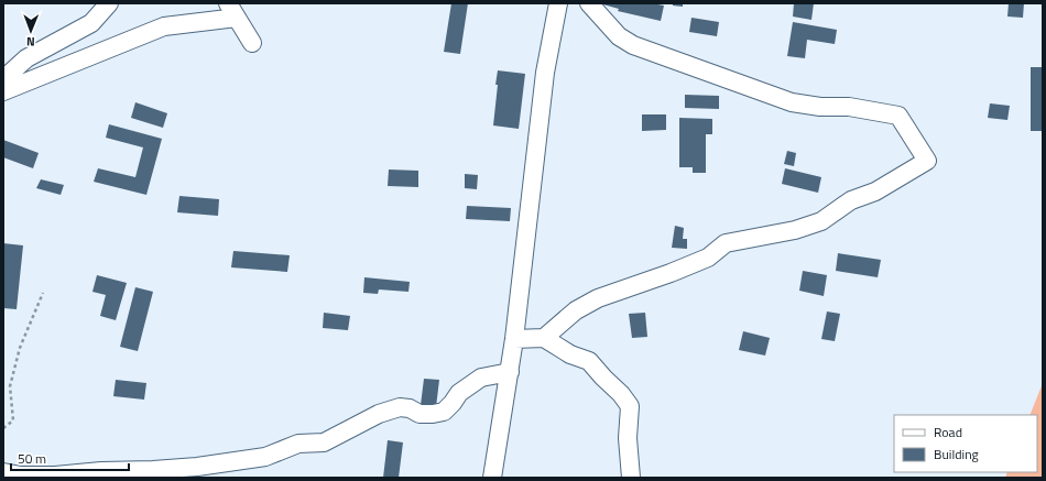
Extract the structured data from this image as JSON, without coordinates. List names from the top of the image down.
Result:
{
  "legend": ["Road", "Building"],
  "scale_bar": "50 m",
  "north": "bottom"
}
